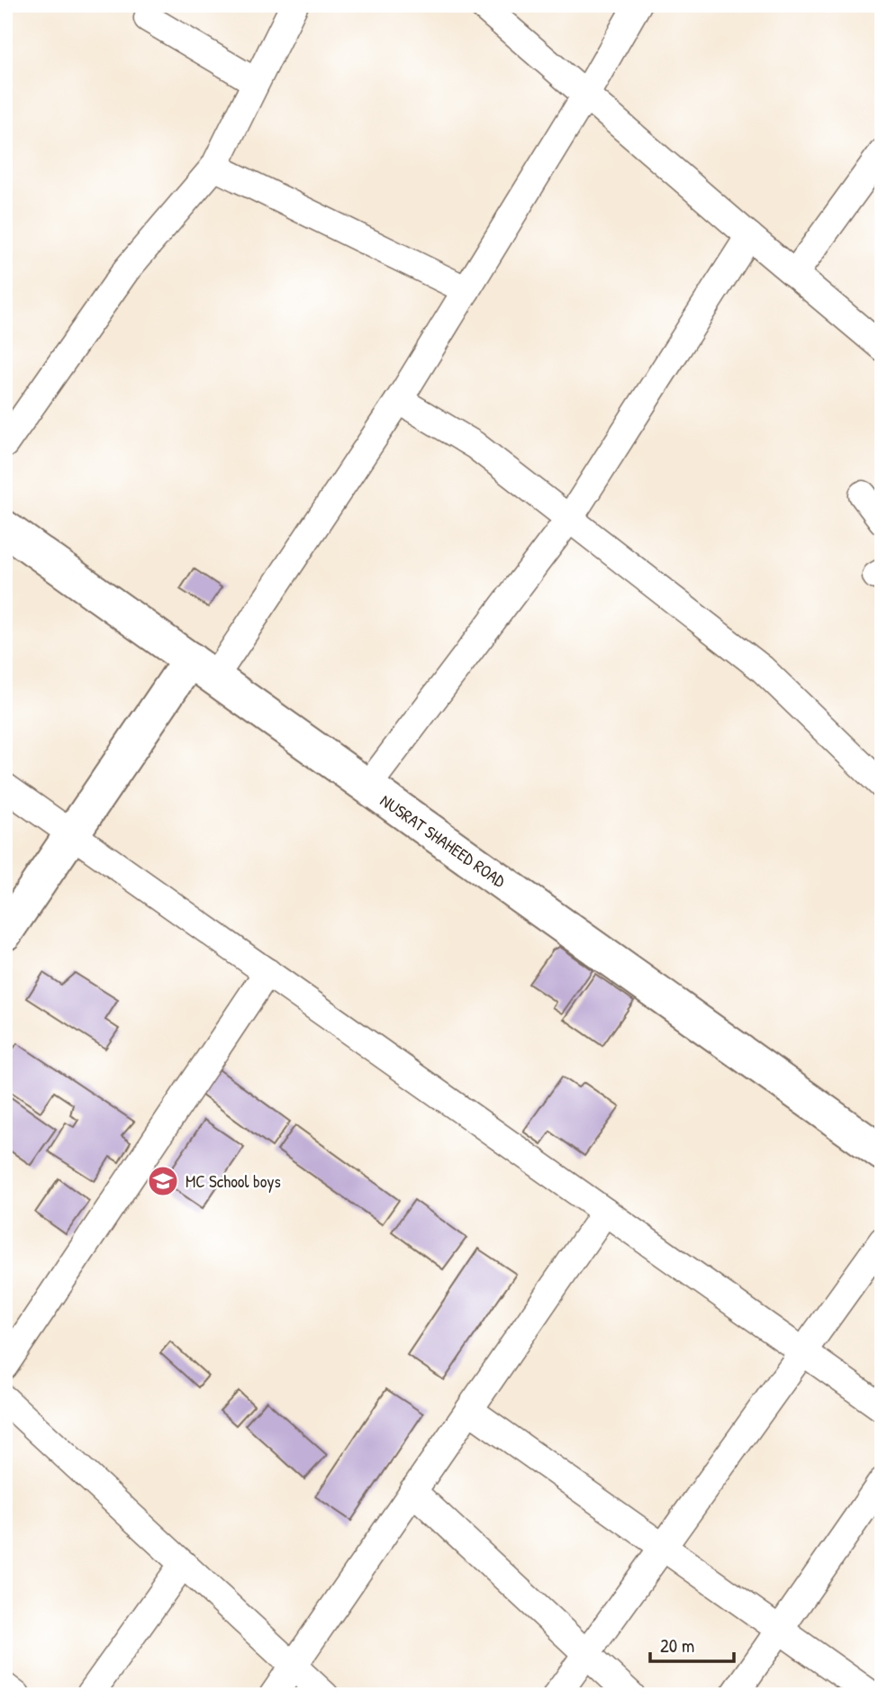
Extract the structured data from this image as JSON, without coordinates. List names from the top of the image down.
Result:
{
  "streets": {
    "street": ["NUSRAT SHAHEED ROAD"]
  },
  "places": {
    "school or university": ["MC School boys"]
  },
  "scale_bar": "20 m"
}
